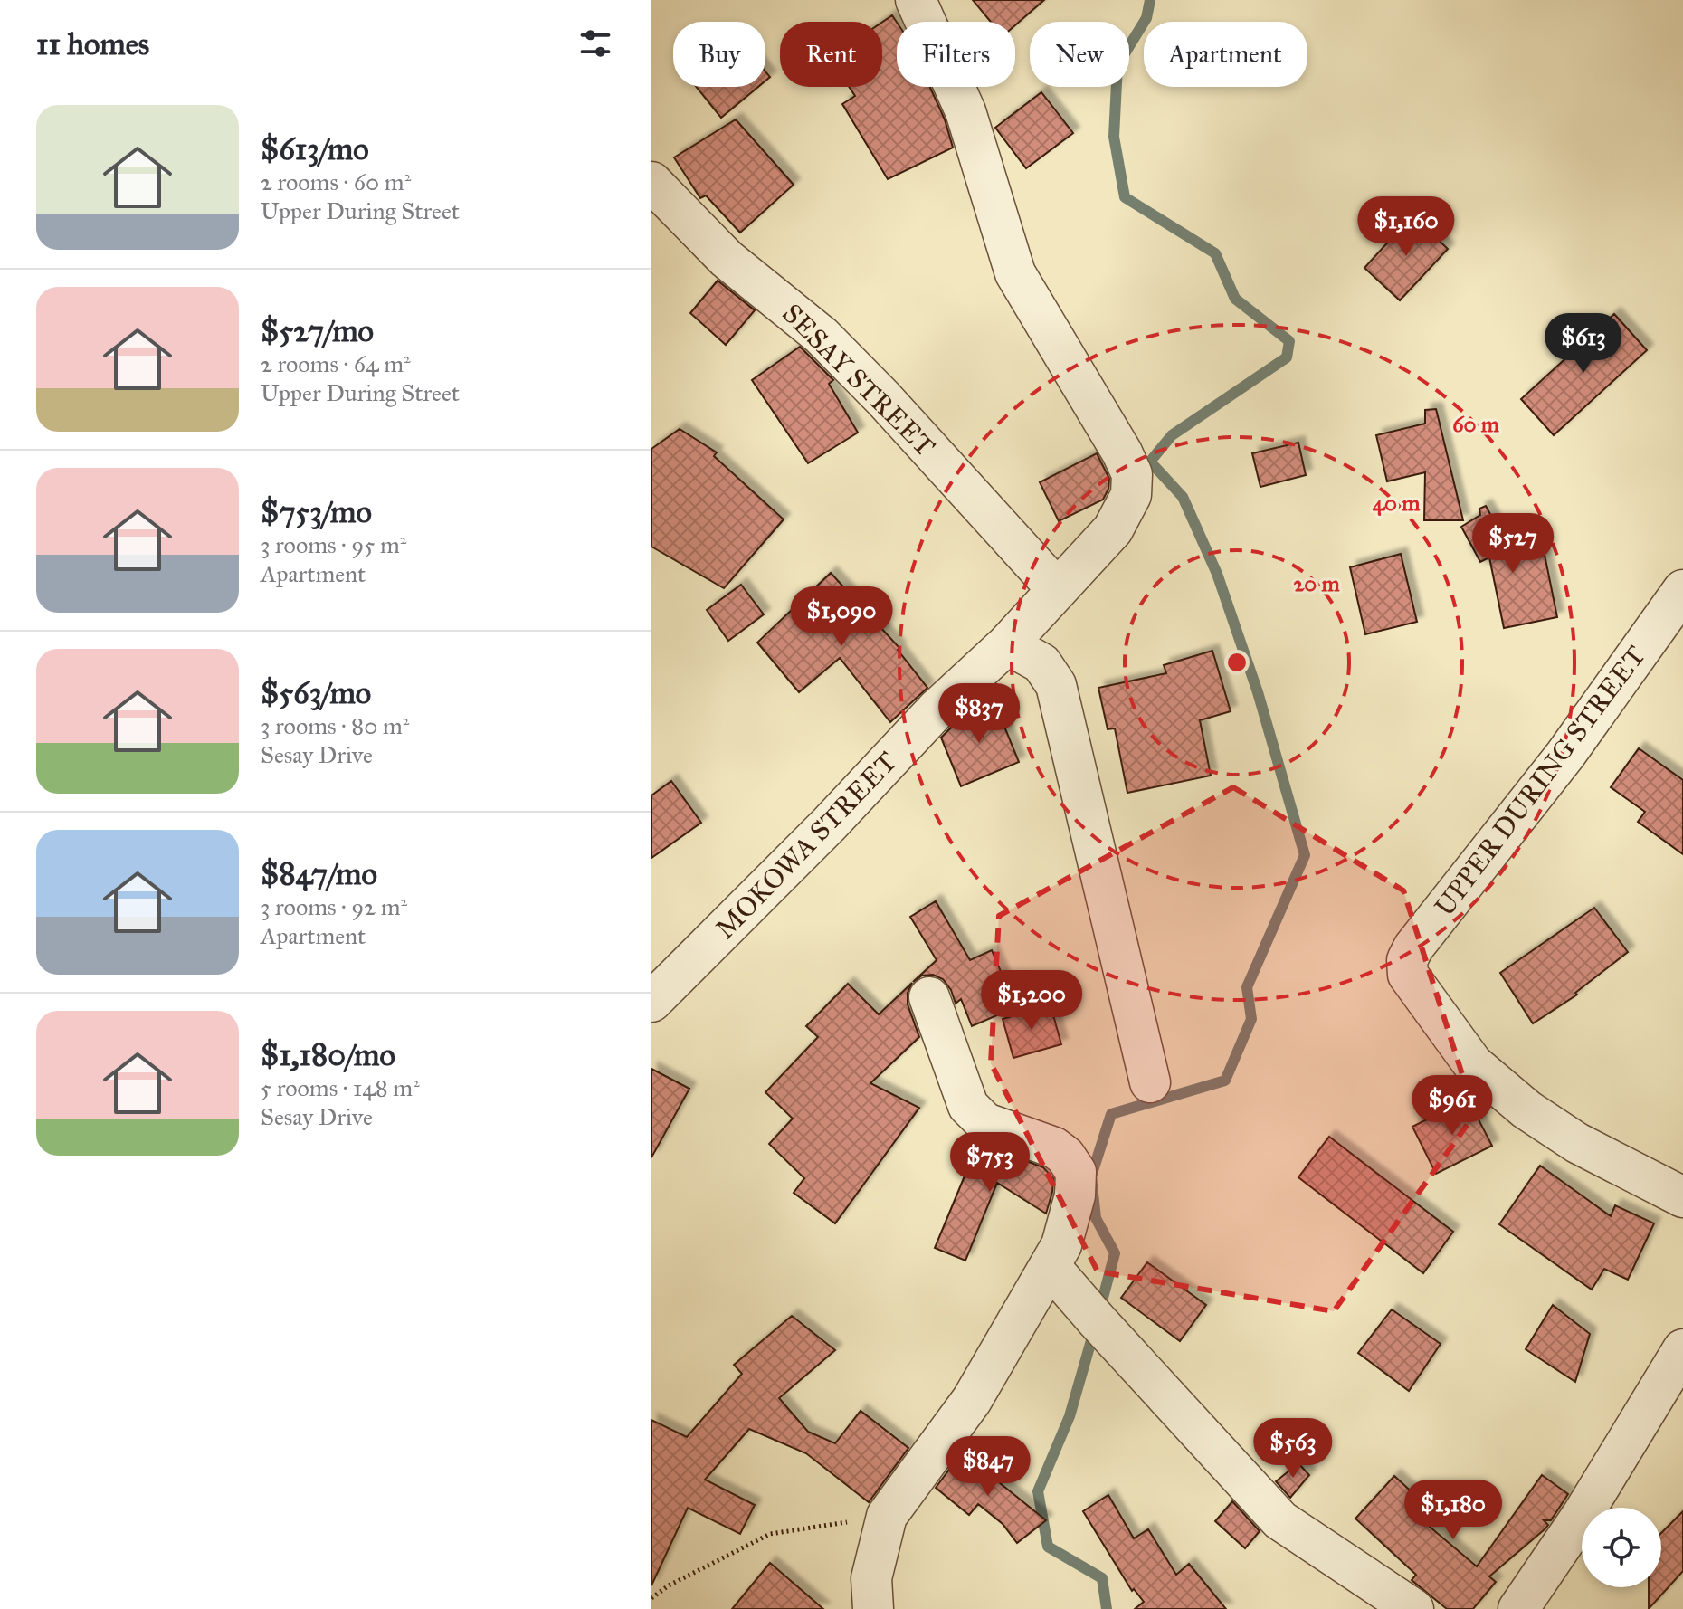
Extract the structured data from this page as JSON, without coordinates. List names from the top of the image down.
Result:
{
  "streets": {
    "street": ["SESAY STREET", "UPPER DURING STREET", "MOKOWA STREET"]
  },
  "crossings": [
    ["SESAY STREET", "MOKOWA STREET"]
  ],
  "page": {
    "heading": "11 homes",
    "chip": [
      "Buy",
      "Rent",
      "Filters",
      "New",
      "Apartment"
    ],
    "list": [
      {
        "name": "$613/mo",
        "note": "2 rooms · 60 m² · Upper During Street"
      },
      {
        "name": "$527/mo",
        "note": "2 rooms · 64 m² · Upper During Street"
      },
      {
        "name": "$753/mo",
        "note": "3 rooms · 95 m² · Apartment"
      },
      {
        "name": "$563/mo",
        "note": "3 rooms · 80 m² · Sesay Drive"
      },
      {
        "name": "$847/mo",
        "note": "3 rooms · 92 m² · Apartment"
      },
      {
        "name": "$1,180/mo",
        "note": "5 rooms · 148 m² · Sesay Drive"
      }
    ],
    "price": [
      "$1,160",
      "$613",
      "$527",
      "$1,090",
      "$837",
      "$1,200",
      "$961",
      "$753",
      "$563",
      "$847",
      "$1,180"
    ]
  },
  "rings": ["60 m", "40 m", "20 m"]
}
